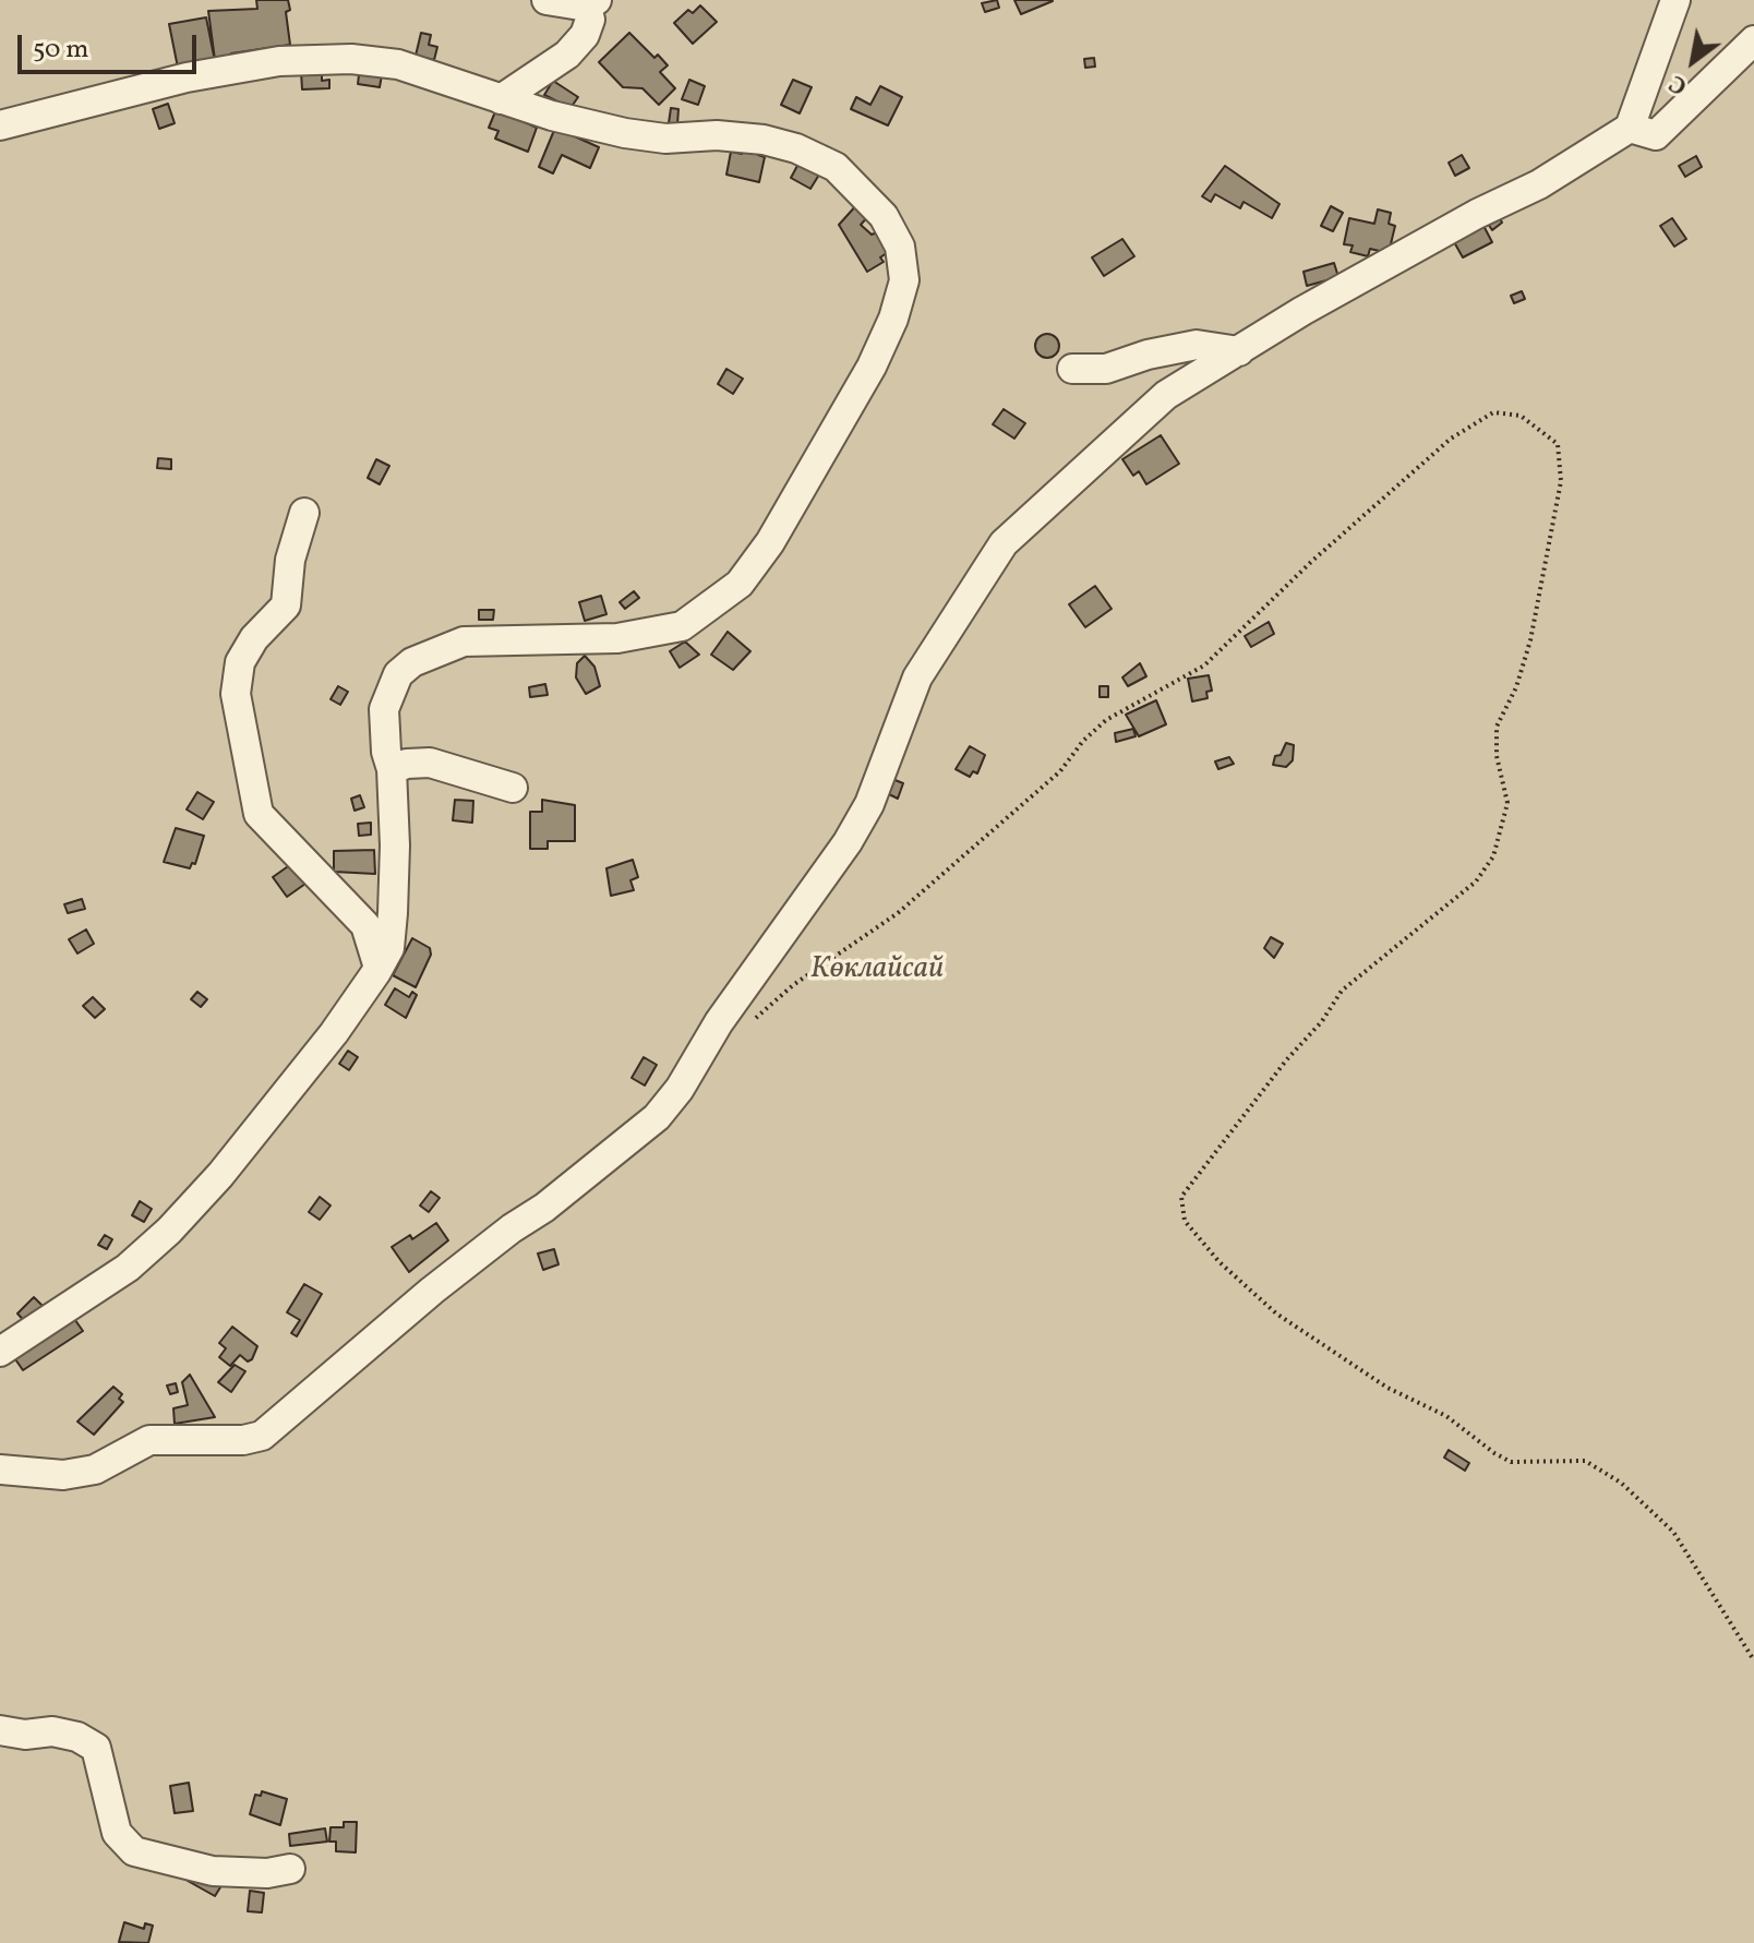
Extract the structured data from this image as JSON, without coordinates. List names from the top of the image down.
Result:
{
  "parks": ["Көклайсай"],
  "scale_bar": "50 m",
  "north": "bottom left"
}
